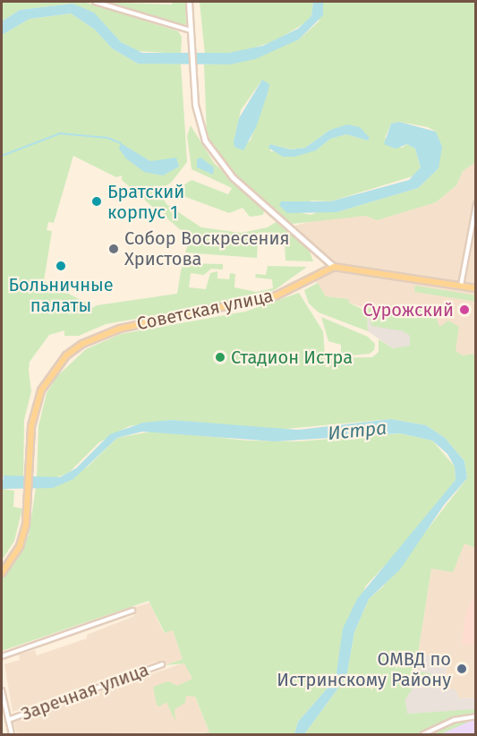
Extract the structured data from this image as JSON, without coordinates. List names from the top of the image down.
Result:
{
  "streets": {
    "main road": ["Советская улица"],
    "street": ["Заречная улица"]
  },
  "water": ["Истра"],
  "places": [
    "Братский корпус 1",
    "Собор Воскресения Христова",
    "Больничные палаты",
    "Сурожский",
    "Стадион Истра",
    "ОМВД по Истринскому Району"
  ]
}
